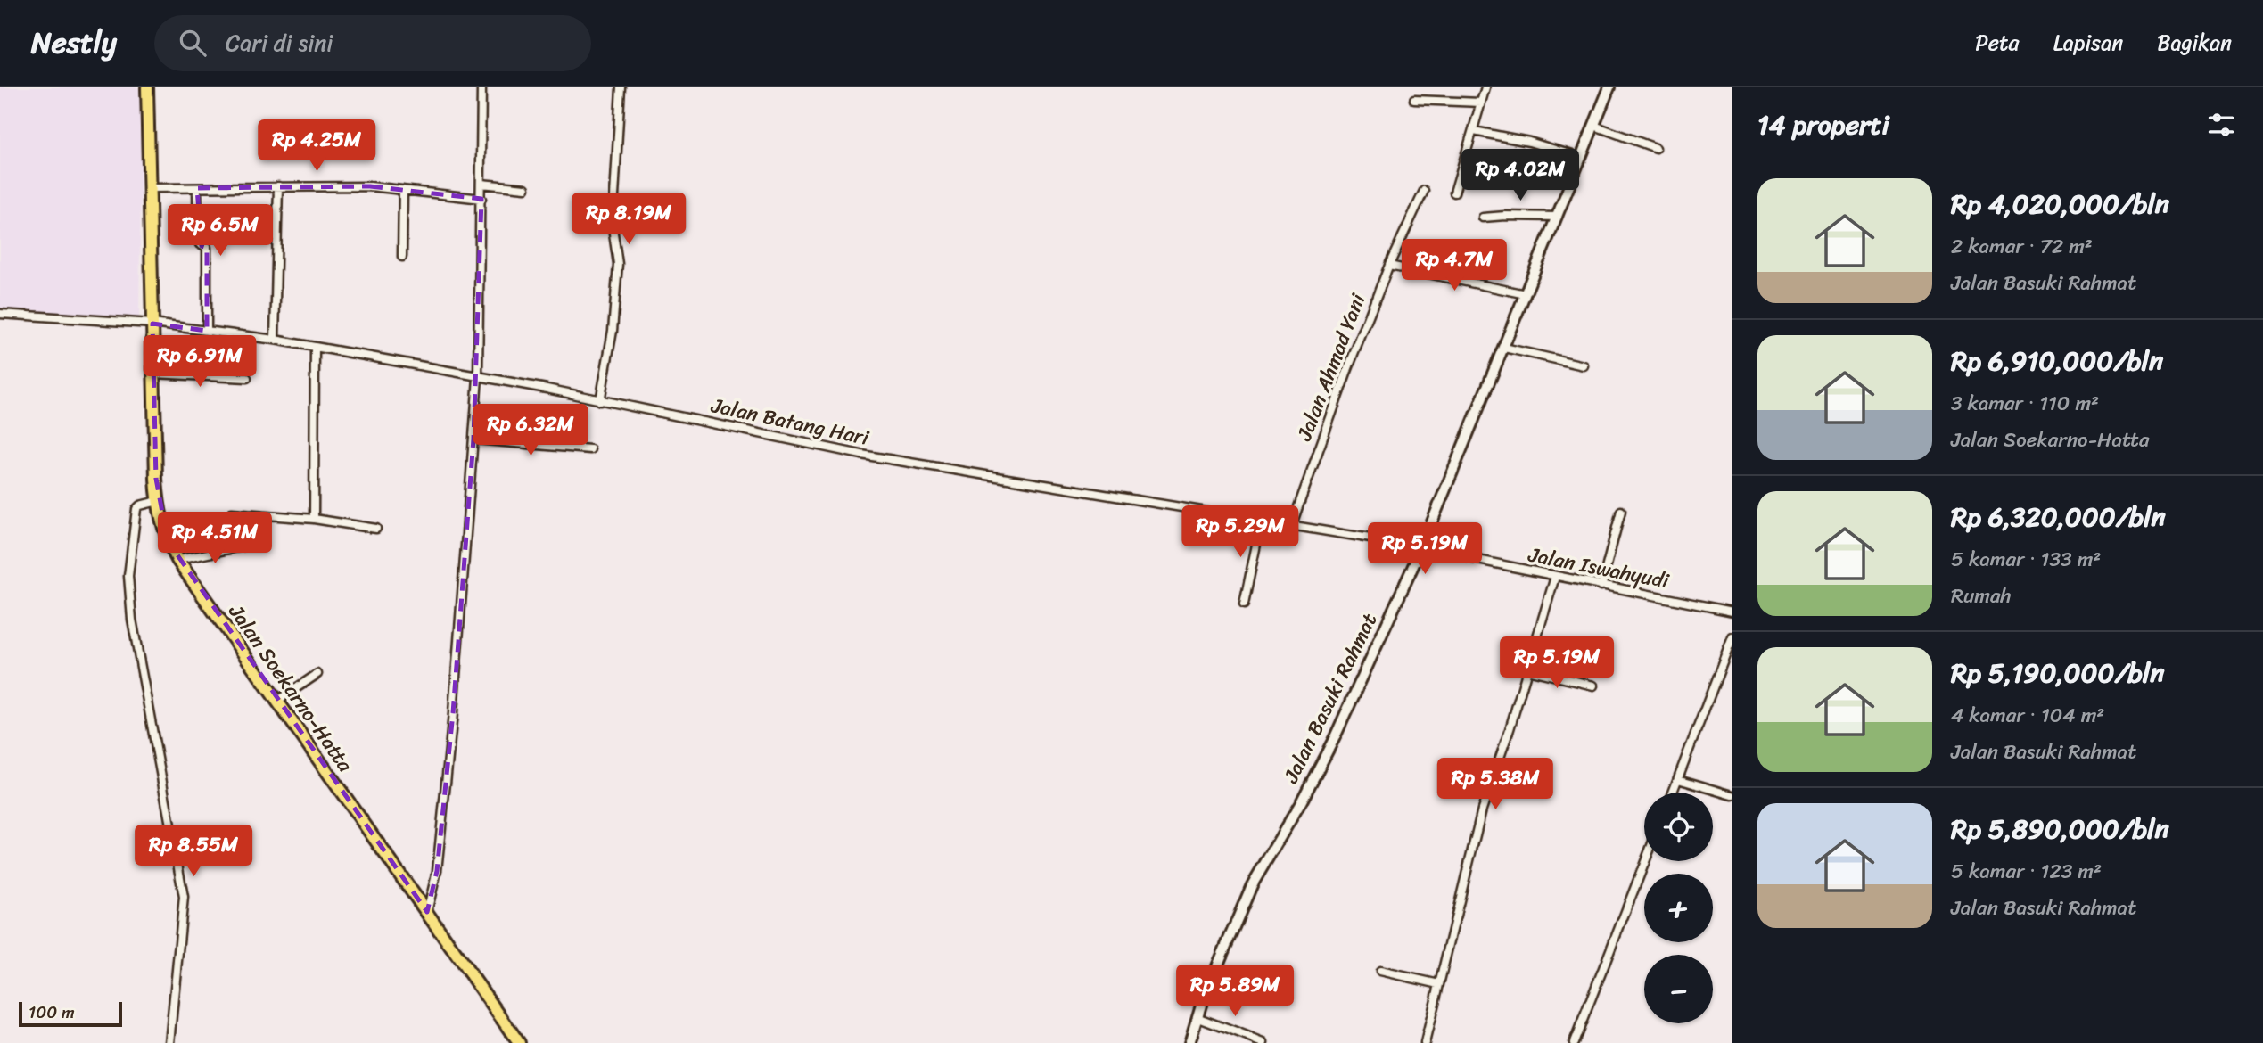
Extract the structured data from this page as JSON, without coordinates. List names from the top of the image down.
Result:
{
  "streets": {
    "main road": ["Jalan Soekarno-Hatta", "Jalan Basuki Rahmat"],
    "street": ["Jalan Ahmad Yani", "Jalan Batang Hari", "Jalan Iswahyudi"]
  },
  "crossings": [
    ["Jalan Ahmad Yani", "Jalan Batang Hari"],
    ["Jalan Batang Hari", "Jalan Iswahyudi"],
    ["Jalan Batang Hari", "Jalan Soekarno-Hatta"],
    ["Jalan Batang Hari", "Jalan Basuki Rahmat"],
    ["Jalan Iswahyudi", "Jalan Basuki Rahmat"]
  ],
  "scale_bar": "100 m",
  "page": {
    "header": "Nestly",
    "search": "Cari di sini",
    "nav": ["Peta", "Lapisan", "Bagikan"],
    "heading": "14 properti",
    "price": [
      "Rp 4.25M",
      "Rp 4.02M",
      "Rp 8.19M",
      "Rp 6.5M",
      "Rp 4.7M",
      "Rp 6.91M",
      "Rp 6.32M",
      "Rp 5.29M",
      "Rp 4.51M",
      "Rp 5.19M",
      "Rp 5.19M",
      "Rp 5.38M",
      "Rp 8.55M",
      "Rp 5.89M"
    ],
    "list": [
      {
        "name": "Rp 4,020,000/bln",
        "note": "2 kamar · 72 m² · Jalan Basuki Rahmat"
      },
      {
        "name": "Rp 6,910,000/bln",
        "note": "3 kamar · 110 m² · Jalan Soekarno-Hatta"
      },
      {
        "name": "Rp 6,320,000/bln",
        "note": "5 kamar · 133 m² · Rumah"
      },
      {
        "name": "Rp 5,190,000/bln",
        "note": "4 kamar · 104 m² · Jalan Basuki Rahmat"
      },
      {
        "name": "Rp 5,890,000/bln",
        "note": "5 kamar · 123 m² · Jalan Basuki Rahmat"
      }
    ],
    "map_buttons": ["+", "−"],
    "scale": "100 m"
  }
}
